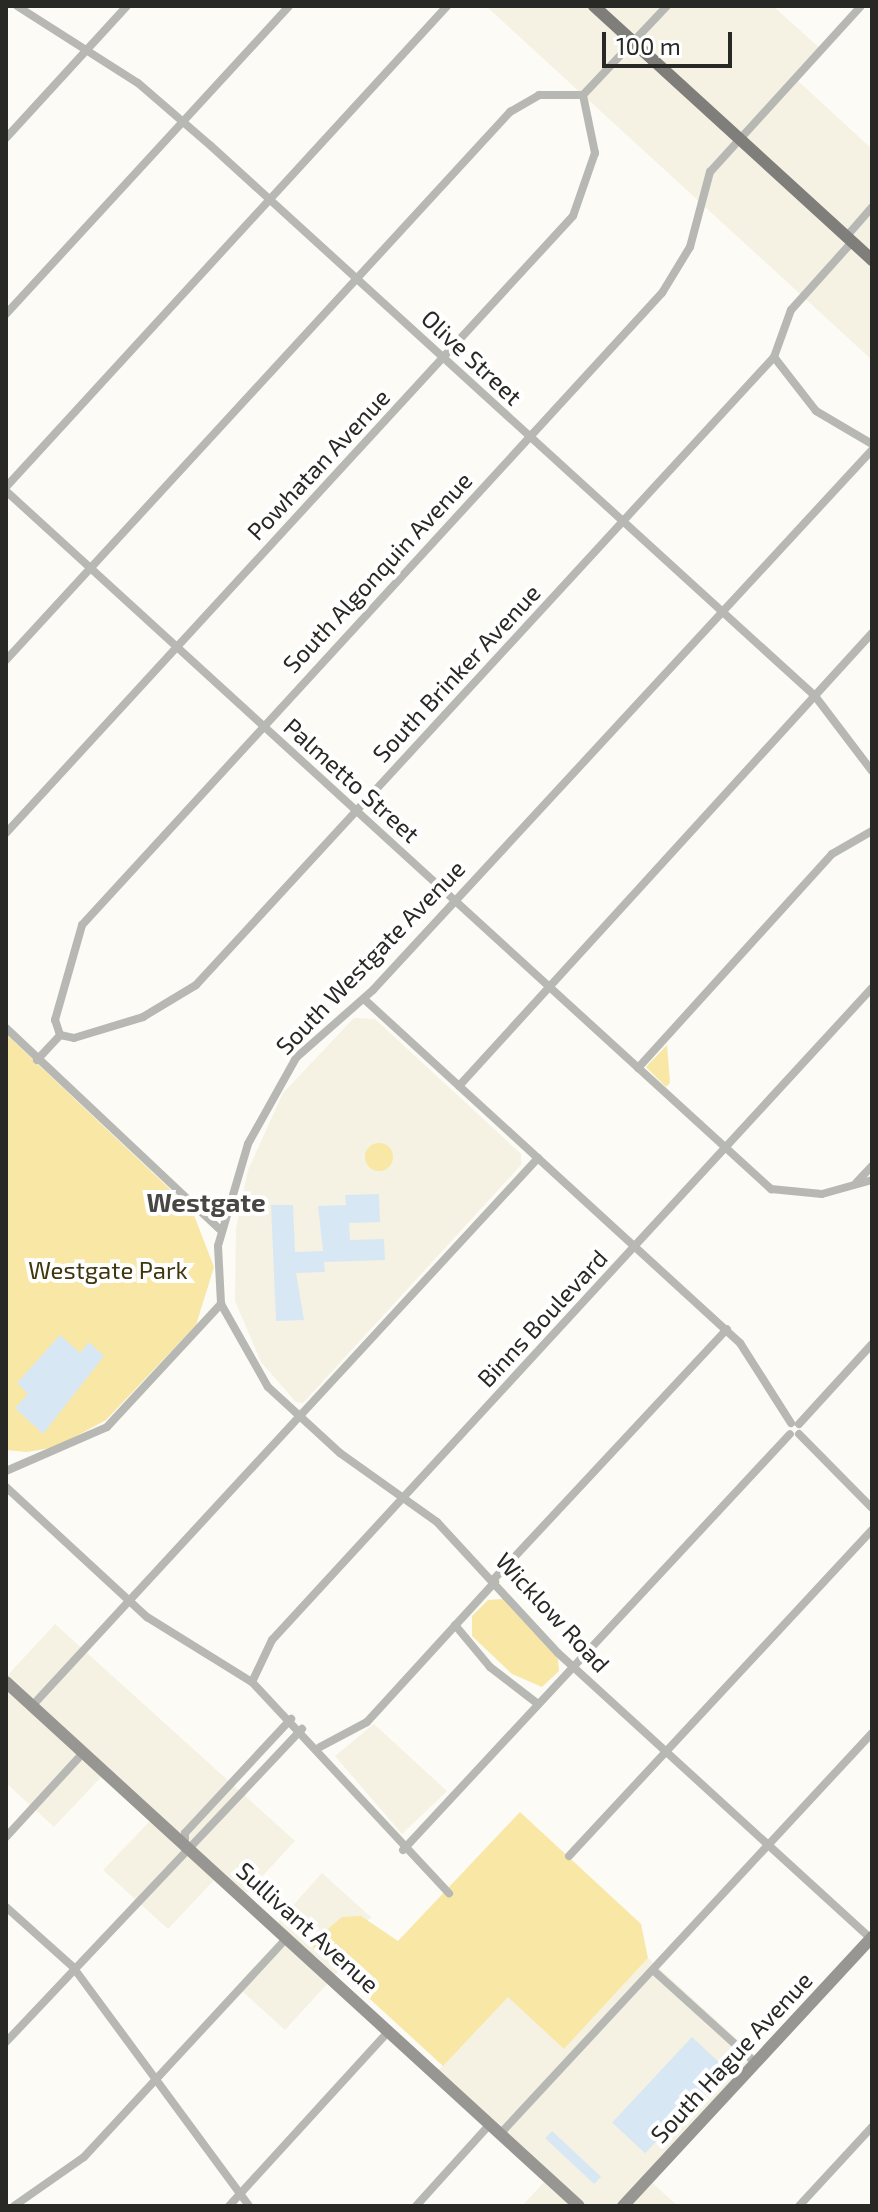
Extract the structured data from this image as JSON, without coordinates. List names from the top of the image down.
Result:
{
  "streets": {
    "main road": ["Sullivant Avenue", "South Hague Avenue"],
    "street": [
      "Olive Street",
      "Powhatan Avenue",
      "South Algonquin Avenue",
      "South Brinker Avenue",
      "Palmetto Street",
      "South Westgate Avenue",
      "Binns Boulevard",
      "Wicklow Road"
    ]
  },
  "crossings": [
    ["Olive Street", "Powhatan Avenue"],
    ["Olive Street", "South Algonquin Avenue"],
    ["Olive Street", "South Brinker Avenue"],
    ["Olive Street", "South Westgate Avenue"],
    ["Powhatan Avenue", "Palmetto Street"],
    ["South Algonquin Avenue", "South Brinker Avenue"],
    ["South Algonquin Avenue", "Palmetto Street"],
    ["South Brinker Avenue", "Palmetto Street"],
    ["Palmetto Street", "South Westgate Avenue"],
    ["Palmetto Street", "Binns Boulevard"],
    ["South Westgate Avenue", "Wicklow Road"],
    ["Binns Boulevard", "Wicklow Road"],
    ["Wicklow Road", "South Hague Avenue"]
  ],
  "districts": ["Westgate"],
  "parks": ["Westgate Park"],
  "scale_bar": "100 m"
}
